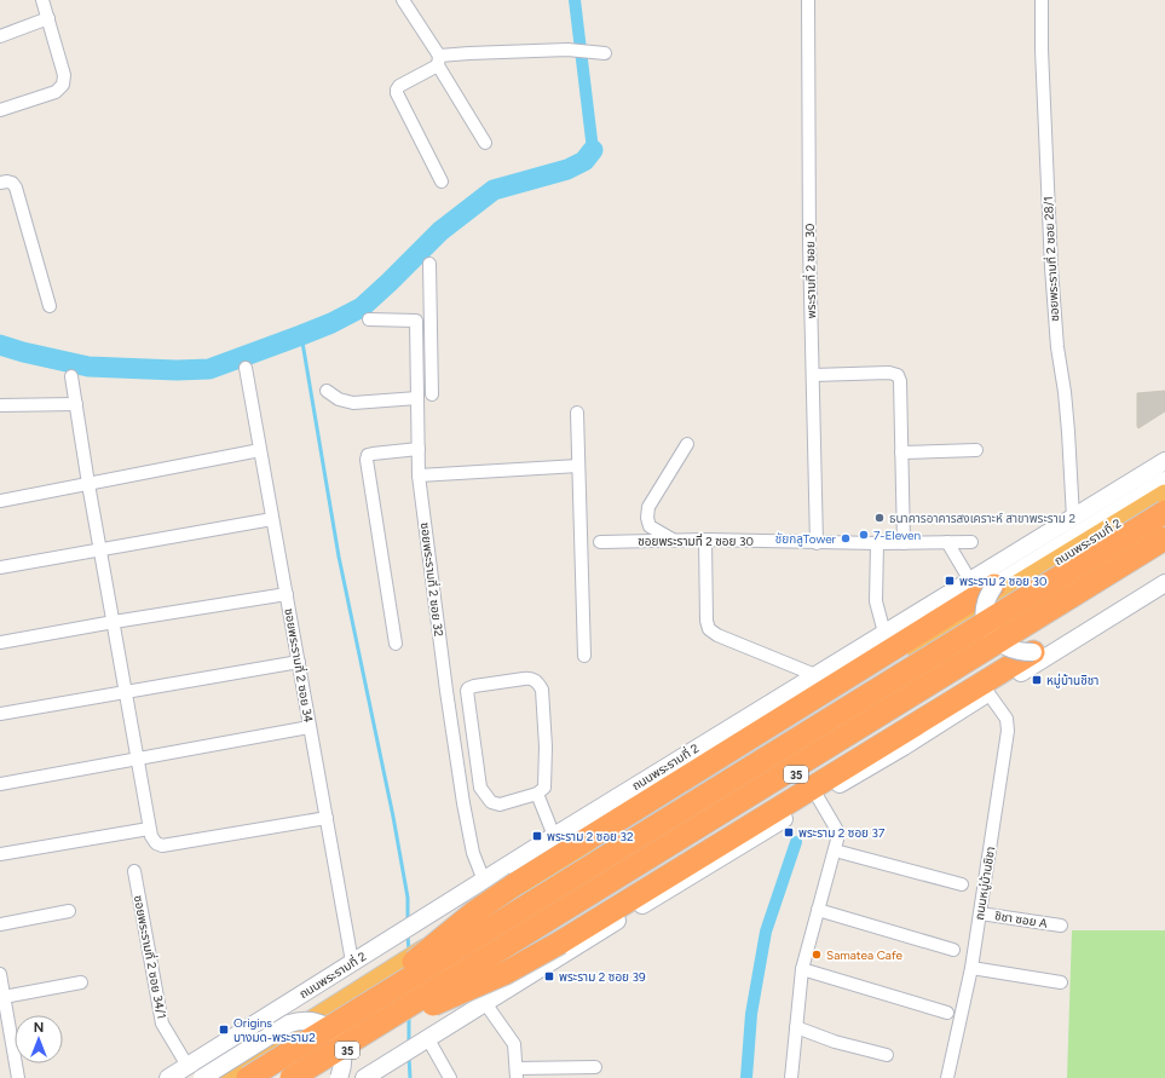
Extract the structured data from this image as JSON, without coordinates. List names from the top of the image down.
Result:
{
  "streets": {
    "highway": ["ถนนพระรามที่ 2", "35"],
    "street": [
      "ซอยพระรามที่ 2 ซอย 28/1",
      "พระรามที่ 2 ซอย 30",
      "ซอยพระรามที่ 2 ซอย 30",
      "ซอยพระรามที่ 2 ซอย 32",
      "ซอยพระรามที่ 2 ซอย 34",
      "ถนนหมู่บ้านชิชา",
      "ชิชา ซอย A",
      "ซอยพระรามที่ 2 ซอย 34/1"
    ]
  },
  "crossings": [
    ["ซอยพระรามที่ 2 ซอย 28/1", "ถนนพระรามที่ 2"],
    ["พระรามที่ 2 ซอย 30", "ซอยพระรามที่ 2 ซอย 30"],
    ["ถนนพระรามที่ 2", "ซอยพระรามที่ 2 ซอย 32"],
    ["ถนนพระรามที่ 2", "ซอยพระรามที่ 2 ซอย 34"],
    ["ถนนพระรามที่ 2", "ซอยพระรามที่ 2 ซอย 34/1"],
    ["35", "ถนนหมู่บ้านชิชา"],
    ["ถนนหมู่บ้านชิชา", "ชิชา ซอย A"]
  ],
  "places": {
    "other": [
      "ธนาคารอาคารสงเคราะห์ สาขาพระราม 2",
      "7-Eleven",
      "ชัยกลูTower",
      "Samatea Cafe"
    ],
    "transit": [
      "พระราม 2 ซอย 30",
      "หมู่บ้านชิชา",
      "พระราม 2 ซอย 37",
      "พระราม 2 ซอย 32",
      "พระราม 2 ซอย 39",
      "Origins บางมด-พระราม2"
    ]
  },
  "north": "top"
}
